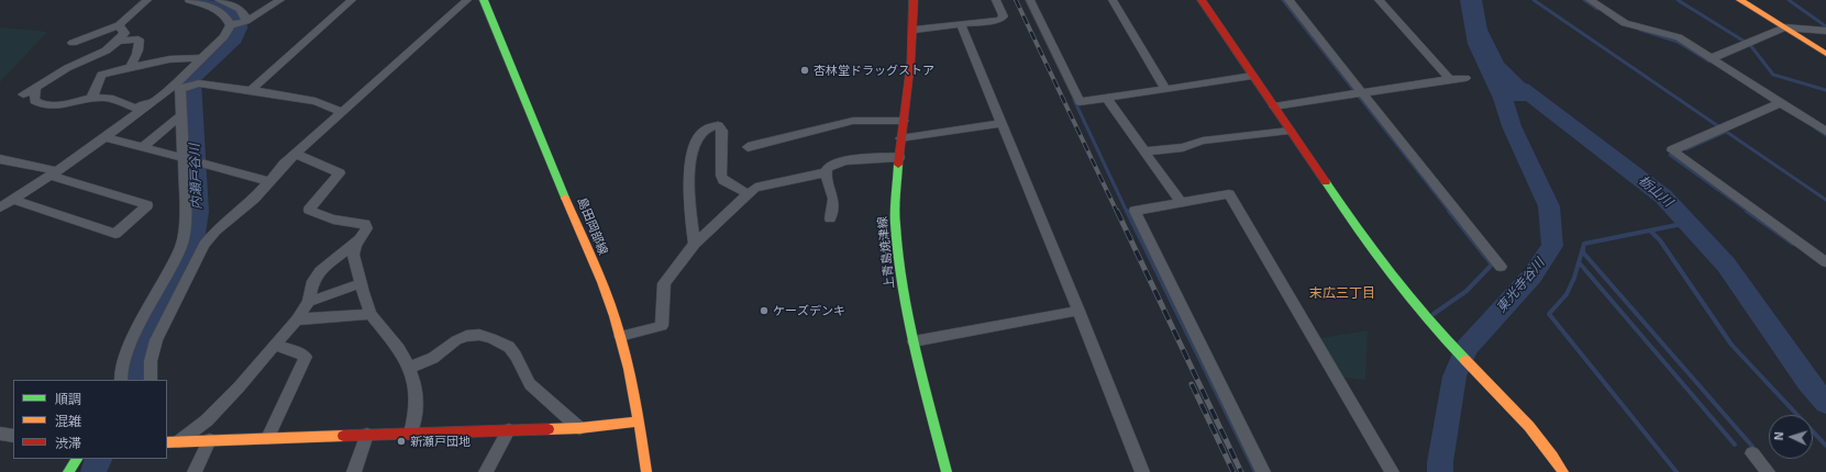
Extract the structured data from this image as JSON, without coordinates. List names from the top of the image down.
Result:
{
  "streets": {
    "main road": ["島田岡部線", "上青島焼津線"]
  },
  "districts": ["末広三丁目"],
  "water": ["内瀬戸谷川", "栃山川", "東光寺谷川"],
  "places": ["杏林堂ドラッグストア", "ケーズデンキ", "新瀬戸団地"],
  "legend": ["順調", "混雑", "渋滞"],
  "north": "left"
}
